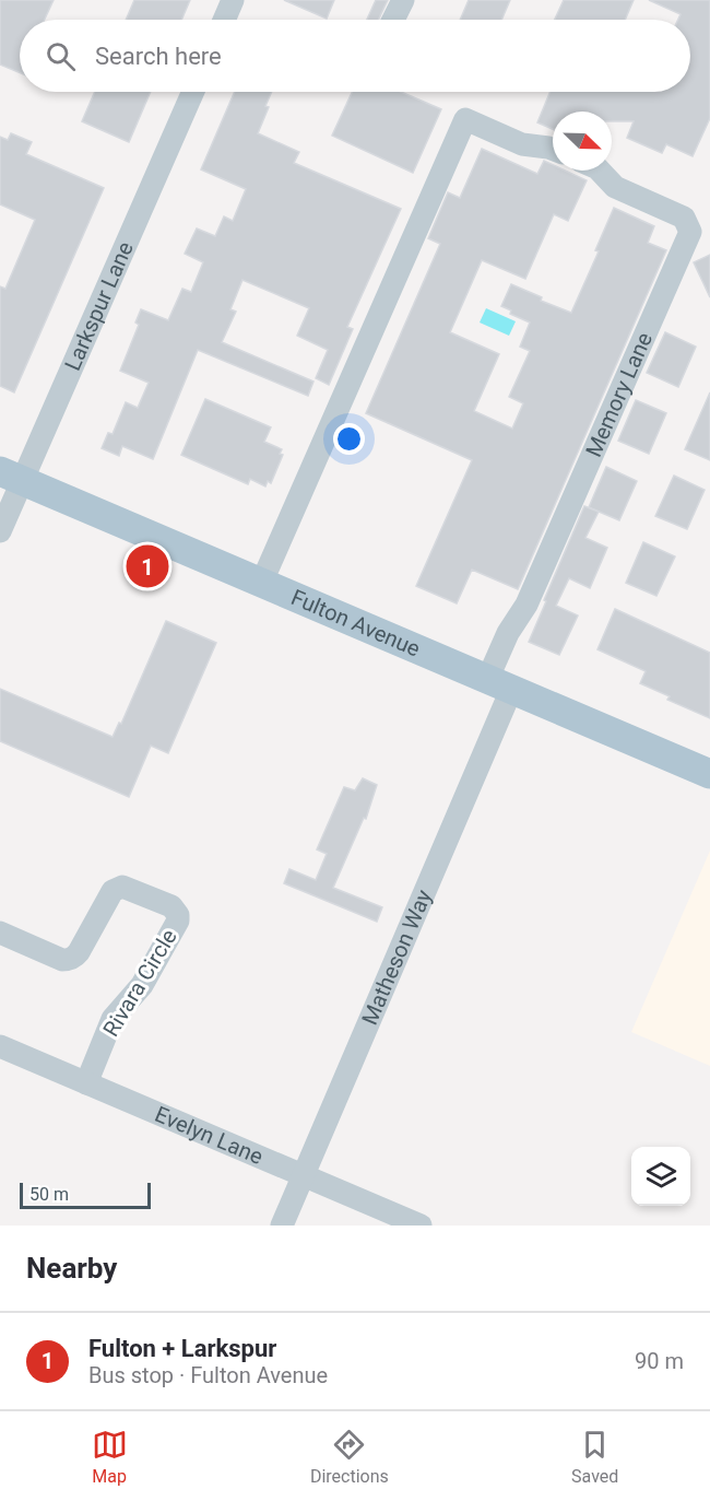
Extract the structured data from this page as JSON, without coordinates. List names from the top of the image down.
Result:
{
  "streets": {
    "main road": ["Fulton Avenue"],
    "street": [
      "Larkspur Lane",
      "Memory Lane",
      "Matheson Way",
      "Rivara Circle",
      "Evelyn Lane"
    ]
  },
  "crossings": [
    ["Larkspur Lane", "Fulton Avenue"],
    ["Memory Lane", "Fulton Avenue"],
    ["Memory Lane", "Matheson Way"],
    ["Fulton Avenue", "Matheson Way"],
    ["Matheson Way", "Evelyn Lane"],
    ["Rivara Circle", "Evelyn Lane"]
  ],
  "scale_bar": "50 m",
  "north": "bottom right",
  "page": {
    "search": "Search here",
    "pins": "1",
    "scale": "50 m",
    "heading": "Nearby",
    "list": [
      {
        "mark": "1",
        "name": "Fulton + Larkspur",
        "note": "Bus stop · Fulton Avenue",
        "value": "90 m"
      }
    ],
    "nav": ["Map", "Directions", "Saved"]
  }
}
